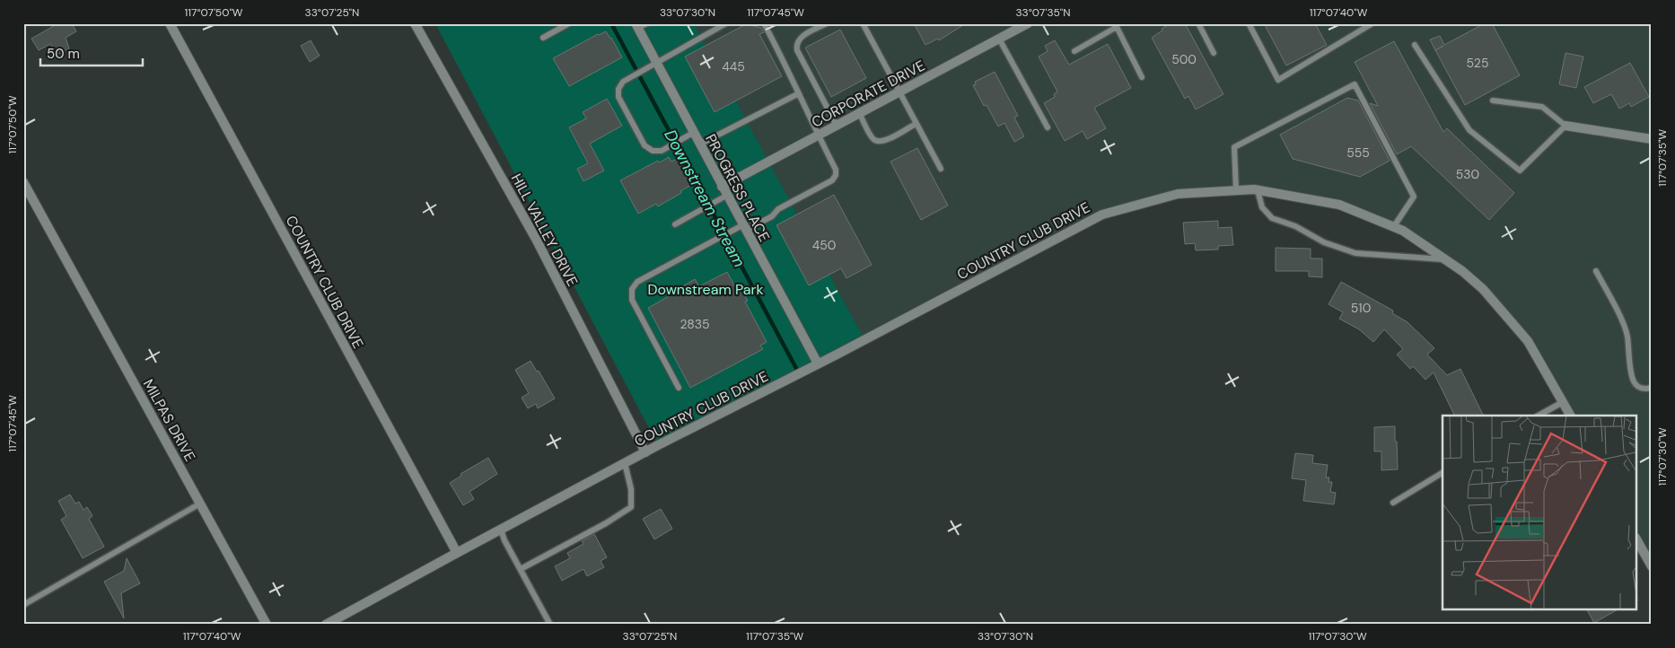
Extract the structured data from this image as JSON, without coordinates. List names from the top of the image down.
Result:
{
  "streets": {
    "street": [
      "CORPORATE DRIVE",
      "PROGRESS PLACE",
      "HILL VALLEY DRIVE",
      "COUNTRY CLUB DRIVE",
      "MILPAS DRIVE"
    ]
  },
  "crossings": [
    ["CORPORATE DRIVE", "PROGRESS PLACE"],
    ["PROGRESS PLACE", "COUNTRY CLUB DRIVE"],
    ["HILL VALLEY DRIVE", "COUNTRY CLUB DRIVE"]
  ],
  "water": ["Downstream Stream"],
  "parks": ["Downstream Park"],
  "house_numbers": [
    "500",
    "525",
    "445",
    "555",
    "530",
    "450",
    "510",
    "2835"
  ],
  "scale_bar": "50 m",
  "coordinates": [
    "117°07'50\"W",
    "33°07'25\"N",
    "33°07'30\"N",
    "117°07'45\"W",
    "33°07'35\"N",
    "117°07'40\"W",
    "117°07'35\"W",
    "117°07'30\"W"
  ]
}
